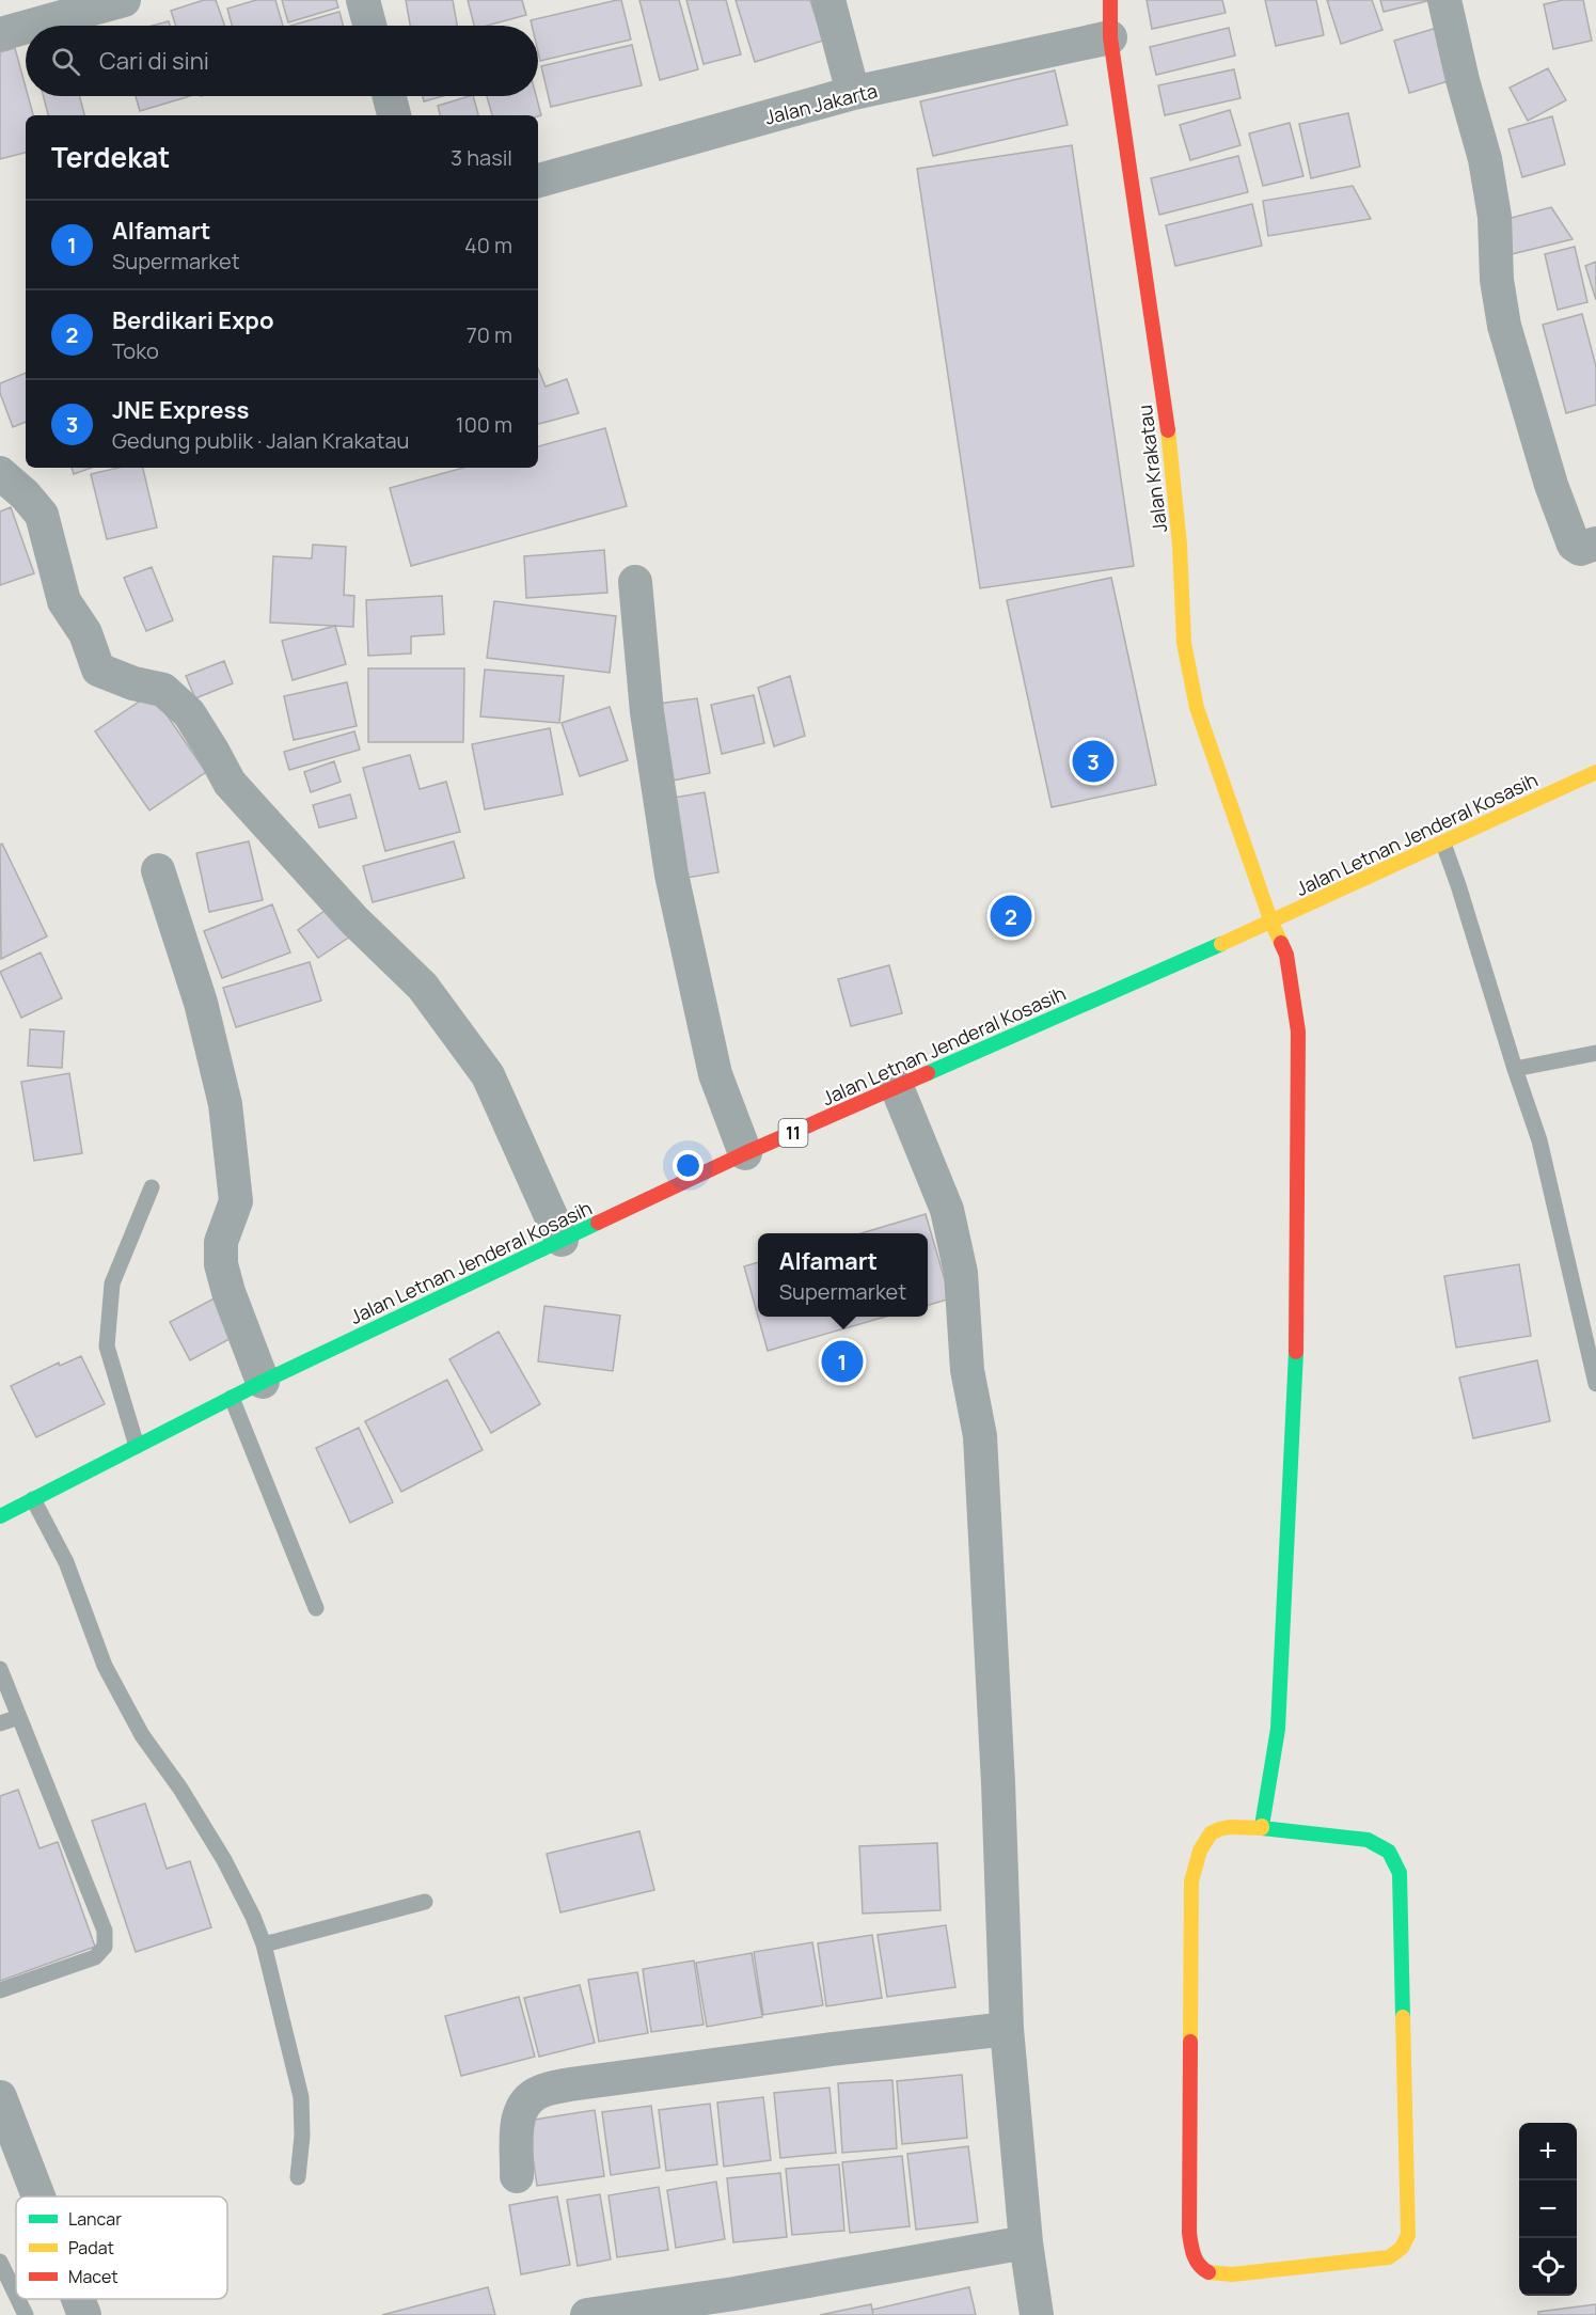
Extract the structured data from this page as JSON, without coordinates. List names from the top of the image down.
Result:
{
  "streets": {
    "main road": ["Jalan Krakatau", "Jalan Letnan Jenderal Kosasih", "11"],
    "street": ["Jalan Jakarta"]
  },
  "crossings": [
    ["Jalan Jakarta", "Jalan Krakatau"],
    ["Jalan Krakatau", "Jalan Letnan Jenderal Kosasih"]
  ],
  "legend": ["Lancar", "Padat", "Macet"],
  "page": {
    "search": "Cari di sini",
    "heading": ["Terdekat", "3 hasil"],
    "list": [
      {
        "mark": "1",
        "name": "Alfamart",
        "note": "Supermarket",
        "value": "40 m"
      },
      {
        "mark": "2",
        "name": "Berdikari Expo",
        "note": "Toko",
        "value": "70 m"
      },
      {
        "mark": "3",
        "name": "JNE Express",
        "note": "Gedung publik · Jalan Krakatau",
        "value": "100 m"
      }
    ],
    "pins": ["3", "2", "1"],
    "popup": ["Alfamart", "Supermarket"],
    "map_buttons": ["+", "−"]
  }
}
